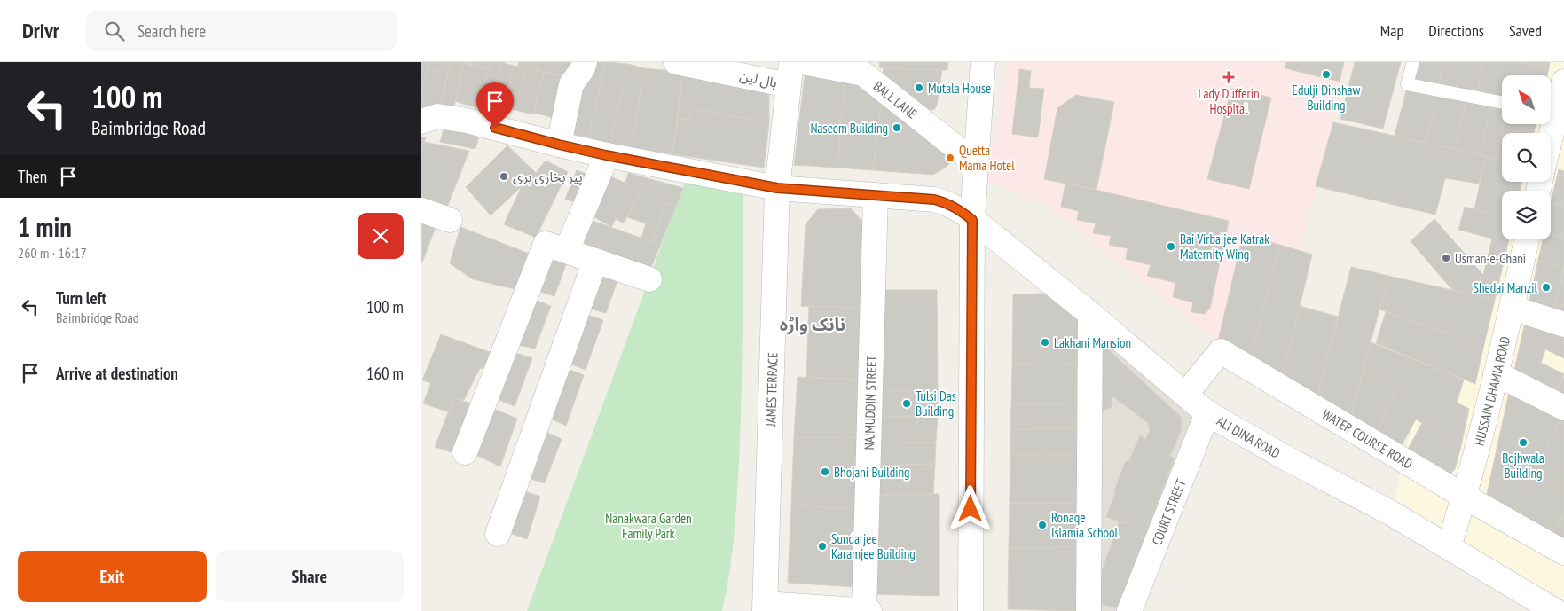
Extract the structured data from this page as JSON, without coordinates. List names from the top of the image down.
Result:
{
  "streets": {
    "street": [
      "بال لین",
      "BALL LANE",
      "JAMES TERRACE",
      "HUSSAIN DHAMIA ROAD",
      "NAJMUDDIN STREET",
      "ALI DINA ROAD",
      "WATER COURSE ROAD",
      "COURT STREET"
    ]
  },
  "crossings": [
    ["بال لین", "JAMES TERRACE"],
    ["JAMES TERRACE", "ALI DINA ROAD"],
    ["HUSSAIN DHAMIA ROAD", "ALI DINA ROAD"],
    ["HUSSAIN DHAMIA ROAD", "WATER COURSE ROAD"],
    ["NAJMUDDIN STREET", "ALI DINA ROAD"],
    ["ALI DINA ROAD", "WATER COURSE ROAD"],
    ["ALI DINA ROAD", "COURT STREET"]
  ],
  "districts": ["نانک واڑہ"],
  "parks": ["Nanakwara Garden Family Park"],
  "places": {
    "other": [
      "Edulji Dinshaw Building",
      "Mutala House",
      "Naseem Building",
      "Quetta Mama Hotel",
      "پیر بخاری ہری",
      "Bai Virbaijee Katrak Maternity Wing",
      "Usman-e-Ghani",
      "Shedai Manzil",
      "Lakhani Mansion",
      "Tulsi Das Building",
      "Bojhwala Building",
      "Bhojani Building",
      "Ronaqe Islamia School",
      "Sundarjee Karamjee Building"
    ],
    "health": ["Lady Dufferin Hospital"]
  },
  "north": "top left",
  "page": {
    "header": "Drivr",
    "search": "Search here",
    "nav": ["Map", "Directions", "Saved"],
    "turn": ["100 m", "Baimbridge Road"],
    "then": "Then",
    "heading": ["1 min", "260 m · 16:17"],
    "list": [
      {
        "name": "Turn left",
        "note": "Baimbridge Road",
        "value": "100 m"
      },
      {
        "name": "Arrive at destination",
        "value": "160 m"
      }
    ],
    "buttons": ["Exit", "Share"]
  }
}
